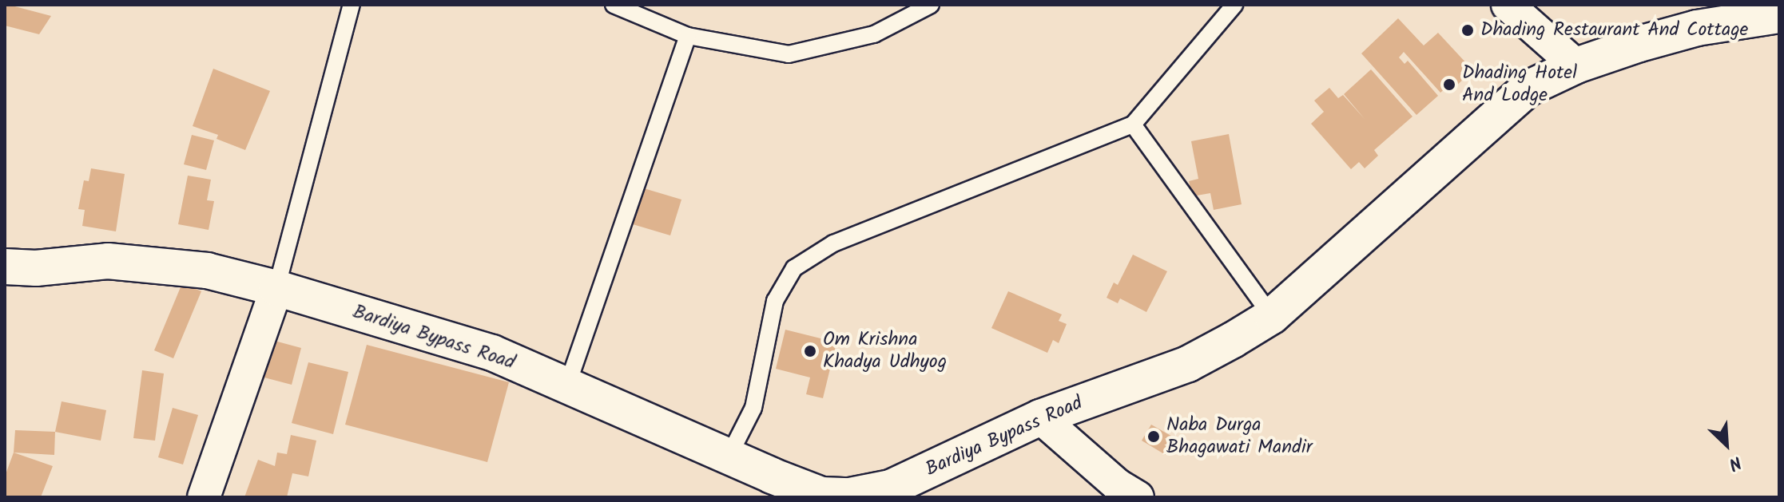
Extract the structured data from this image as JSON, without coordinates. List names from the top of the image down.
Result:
{
  "streets": {
    "street": ["Bardiya Bypass Road"]
  },
  "places": [
    "Dhading Restaurant And Cottage",
    "Dhading Hotel And Lodge",
    "Om Krishna Khadya Udhyog",
    "Naba Durga Bhagawati Mandir"
  ],
  "north": "bottom right"
}
